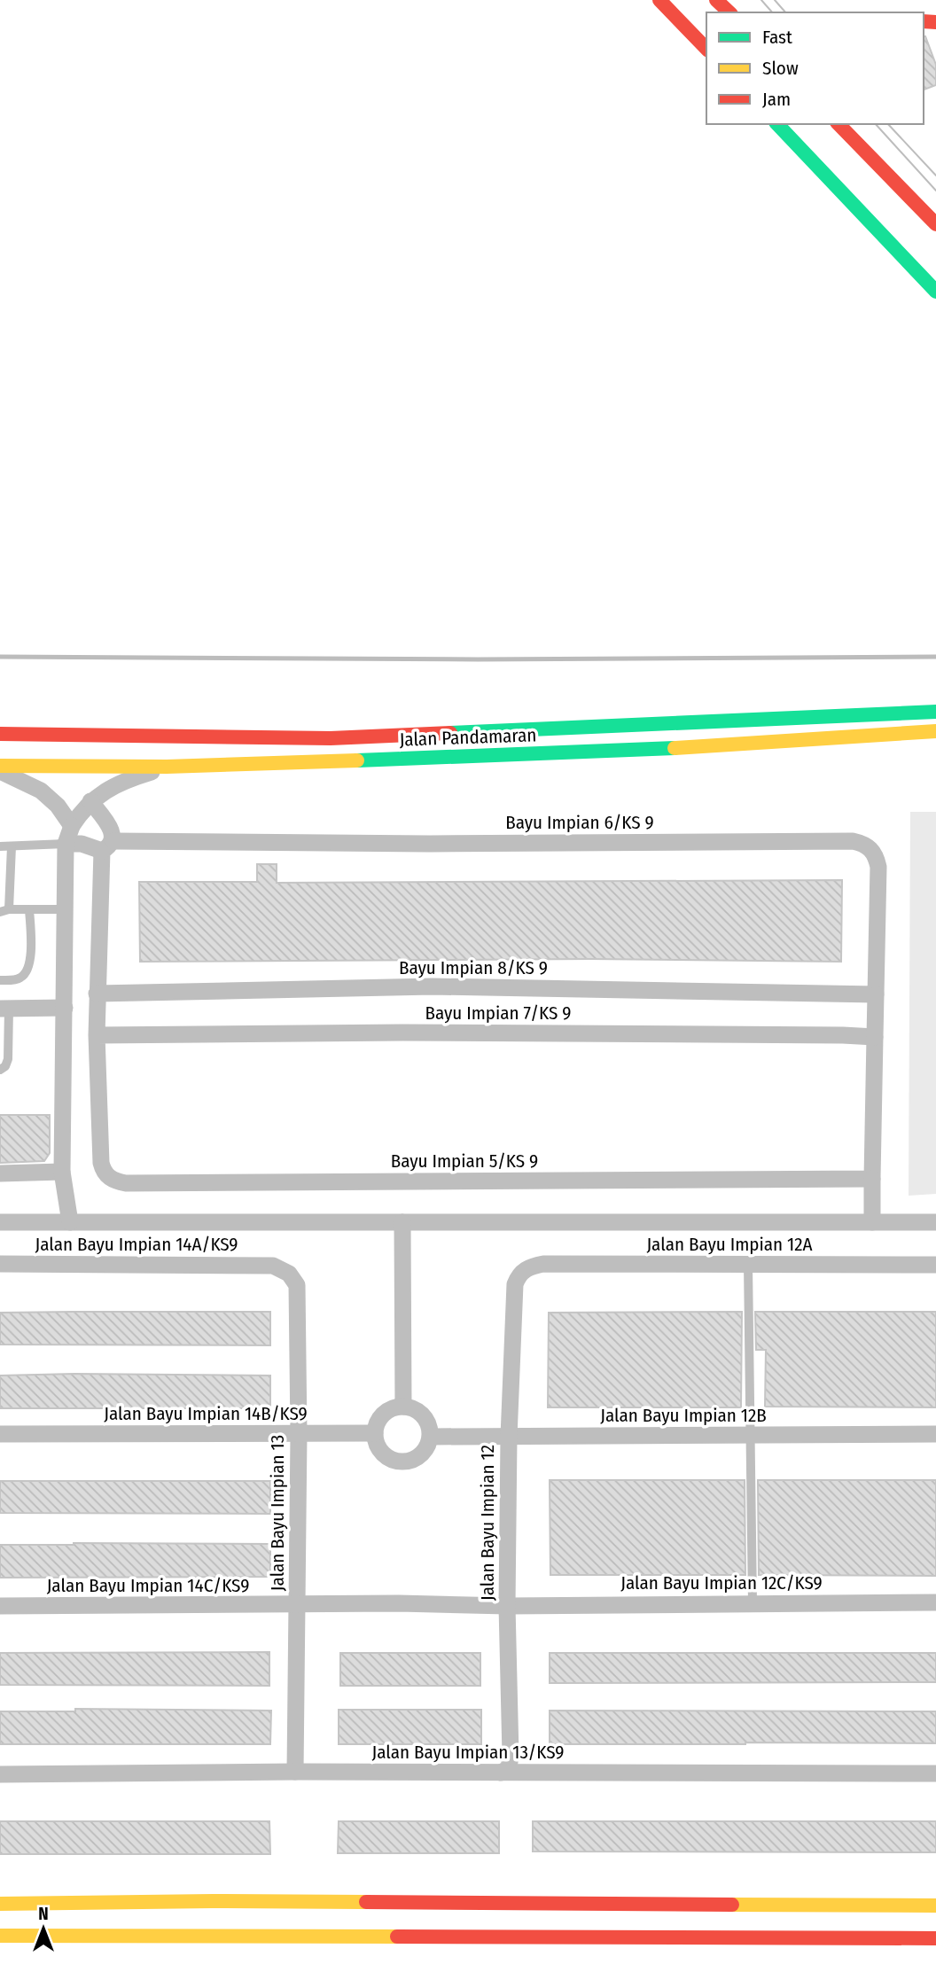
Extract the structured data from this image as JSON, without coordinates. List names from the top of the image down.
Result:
{
  "streets": {
    "main road": ["Jalan Pandamaran"],
    "street": [
      "Bayu Impian 6/KS 9",
      "Bayu Impian 8/KS 9",
      "Bayu Impian 7/KS 9",
      "Bayu Impian 5/KS 9",
      "Jalan Bayu Impian 14A/KS9",
      "Jalan Bayu Impian 12A",
      "Jalan Bayu Impian 14B/KS9",
      "Jalan Bayu Impian 12B",
      "Jalan Bayu Impian 13",
      "Jalan Bayu Impian 12",
      "Jalan Bayu Impian 12C/KS9",
      "Jalan Bayu Impian 14C/KS9",
      "Jalan Bayu Impian 13/KS9"
    ]
  },
  "crossings": [
    ["Bayu Impian 6/KS 9", "Bayu Impian 8/KS 9"],
    ["Bayu Impian 6/KS 9", "Bayu Impian 7/KS 9"],
    ["Bayu Impian 7/KS 9", "Bayu Impian 5/KS 9"],
    ["Jalan Bayu Impian 14A/KS9", "Jalan Bayu Impian 13"],
    ["Jalan Bayu Impian 12A", "Jalan Bayu Impian 12"],
    ["Jalan Bayu Impian 14B/KS9", "Jalan Bayu Impian 12B"],
    ["Jalan Bayu Impian 14B/KS9", "Jalan Bayu Impian 13"],
    ["Jalan Bayu Impian 12B", "Jalan Bayu Impian 12"],
    ["Jalan Bayu Impian 13", "Jalan Bayu Impian 12C/KS9"],
    ["Jalan Bayu Impian 13", "Jalan Bayu Impian 14C/KS9"],
    ["Jalan Bayu Impian 13", "Jalan Bayu Impian 13/KS9"],
    ["Jalan Bayu Impian 12", "Jalan Bayu Impian 12C/KS9"],
    ["Jalan Bayu Impian 12", "Jalan Bayu Impian 13/KS9"],
    ["Jalan Bayu Impian 12C/KS9", "Jalan Bayu Impian 14C/KS9"]
  ],
  "legend": ["Fast", "Slow", "Jam"],
  "north": "top"
}
